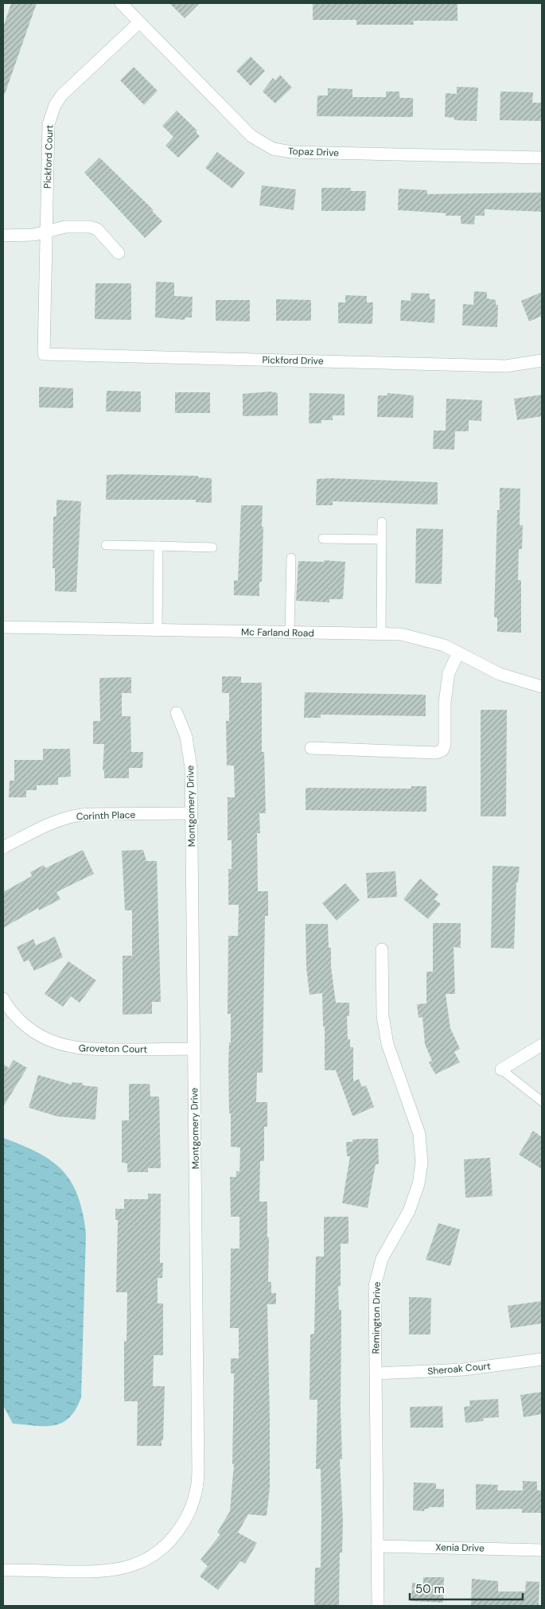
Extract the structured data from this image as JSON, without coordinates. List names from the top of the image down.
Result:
{
  "streets": {
    "street": [
      "Topaz Drive",
      "Pickford Court",
      "Pickford Drive",
      "Mc Farland Road",
      "Montgomery Drive",
      "Corinth Place",
      "Groveton Court",
      "Remington Drive",
      "Sheroak Court",
      "Xenia Drive"
    ]
  },
  "crossings": [
    ["Topaz Drive", "Pickford Court"],
    ["Pickford Court", "Pickford Drive"],
    ["Montgomery Drive", "Corinth Place"],
    ["Montgomery Drive", "Groveton Court"],
    ["Remington Drive", "Sheroak Court"],
    ["Remington Drive", "Xenia Drive"]
  ],
  "scale_bar": "50 m"
}
